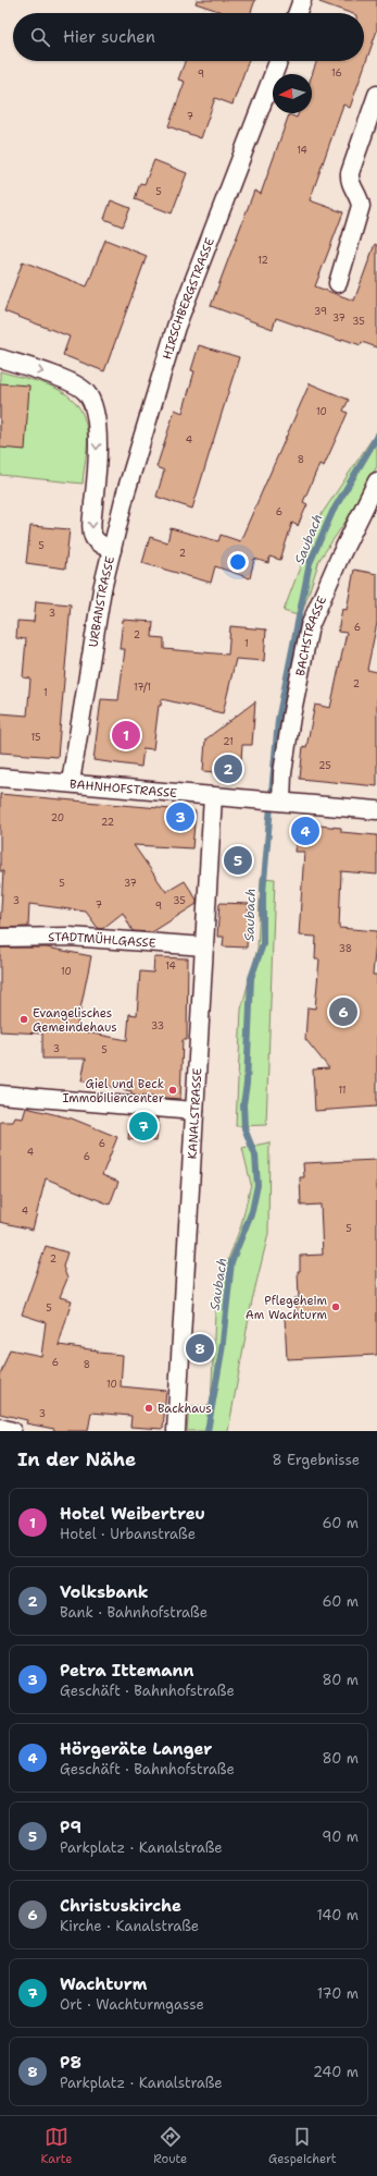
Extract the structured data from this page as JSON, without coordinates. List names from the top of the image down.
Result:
{
  "streets": {
    "street": [
      "HIRSCHBERGSTRASSE",
      "URBANSTRASSE",
      "BACHSTRASSE",
      "BAHNHOFSTRASSE",
      "STADTMÜHLGASSE",
      "KANALSTRASSE"
    ]
  },
  "crossings": [
    ["HIRSCHBERGSTRASSE", "URBANSTRASSE"],
    ["URBANSTRASSE", "BAHNHOFSTRASSE"],
    ["BACHSTRASSE", "BAHNHOFSTRASSE"],
    ["BAHNHOFSTRASSE", "KANALSTRASSE"],
    ["STADTMÜHLGASSE", "KANALSTRASSE"]
  ],
  "one_way": ["URBANSTRASSE"],
  "water": ["Saubach"],
  "places": [
    "Evangelisches Gemeindehaus",
    "Giel und Beck Immobiliencenter",
    "Pflegeheim Am Wachturm",
    "Backhaus"
  ],
  "house_numbers": [
    "16",
    "9",
    "7",
    "14",
    "5",
    "12",
    "39",
    "37",
    "35",
    "10",
    "4",
    "8",
    "6",
    "5",
    "2",
    "3",
    "6",
    "2",
    "1",
    "2",
    "17/1",
    "1",
    "15",
    "21",
    "25",
    "20",
    "22",
    "5",
    "37",
    "3",
    "35",
    "7",
    "9",
    "38",
    "14",
    "10",
    "33",
    "3",
    "5",
    "11",
    "6",
    "4",
    "6",
    "4",
    "5",
    "2",
    "5",
    "6",
    "8",
    "10",
    "3"
  ],
  "north": "left",
  "page": {
    "search": "Hier suchen",
    "pins": [
      "1",
      "2",
      "3",
      "4",
      "5",
      "6",
      "7",
      "8"
    ],
    "heading": ["In der Nähe", "8 Ergebnisse"],
    "list": [
      {
        "mark": "1",
        "name": "Hotel Weibertreu",
        "note": "Hotel · Urbanstraße",
        "value": "60 m"
      },
      {
        "mark": "2",
        "name": "Volksbank",
        "note": "Bank · Bahnhofstraße",
        "value": "60 m"
      },
      {
        "mark": "3",
        "name": "Petra Ittemann",
        "note": "Geschäft · Bahnhofstraße",
        "value": "80 m"
      },
      {
        "mark": "4",
        "name": "Hörgeräte Langer",
        "note": "Geschäft · Bahnhofstraße",
        "value": "80 m"
      },
      {
        "mark": "5",
        "name": "P9",
        "note": "Parkplatz · Kanalstraße",
        "value": "90 m"
      },
      {
        "mark": "6",
        "name": "Christuskirche",
        "note": "Kirche · Kanalstraße",
        "value": "140 m"
      },
      {
        "mark": "7",
        "name": "Wachturm",
        "note": "Ort · Wachturmgasse",
        "value": "170 m"
      },
      {
        "mark": "8",
        "name": "P8",
        "note": "Parkplatz · Kanalstraße",
        "value": "240 m"
      }
    ],
    "nav": ["Karte", "Route", "Gespeichert"]
  }
}
